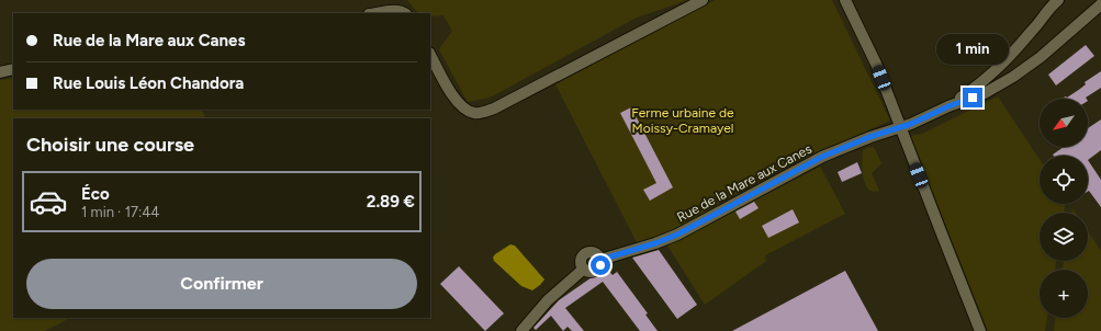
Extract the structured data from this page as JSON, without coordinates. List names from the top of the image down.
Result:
{
  "streets": {
    "street": ["Rue de la Mare aux Canes"]
  },
  "parks": ["Ferme urbaine de Moissy-Cramayel"],
  "north": "bottom left",
  "page": {
    "banner": ["Rue de la Mare aux Canes", "Rue Louis Léon Chandora"],
    "bubble": "1 min",
    "map_buttons": "+",
    "heading": "Choisir une course",
    "list": [
      {
        "name": "Éco",
        "note": "1 min · 17:44",
        "value": "2.89 €"
      }
    ],
    "buttons": "Confirmer"
  }
}
